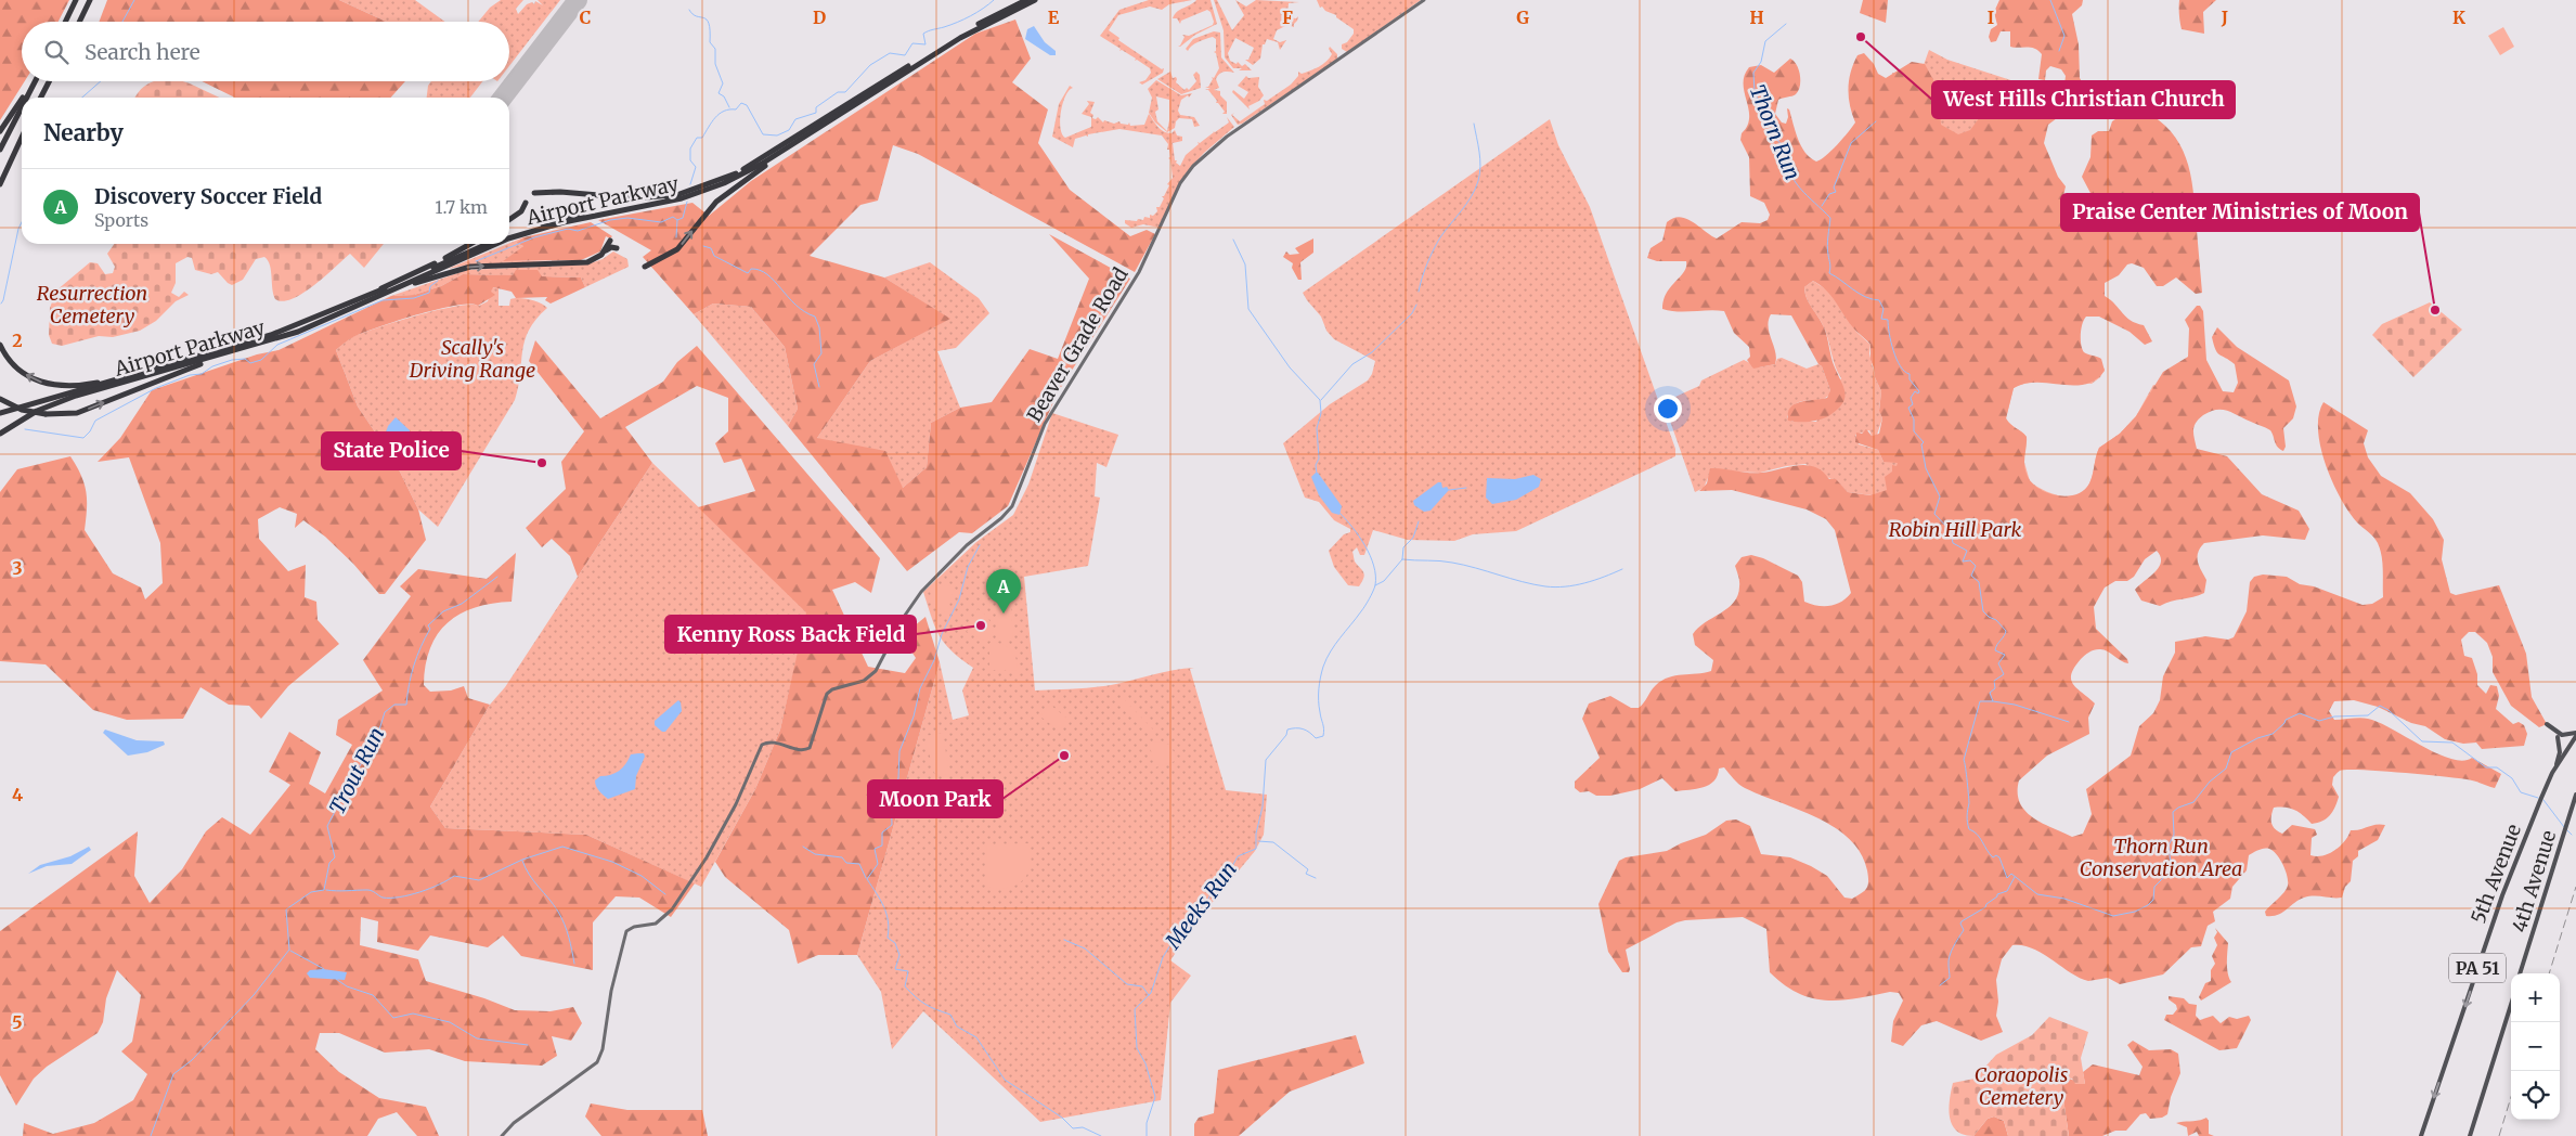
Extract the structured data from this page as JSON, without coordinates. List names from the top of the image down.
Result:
{
  "streets": {
    "highway": ["Airport Parkway"],
    "main road": [
      "Beaver Grade Road",
      "5th Avenue",
      "4th Avenue",
      "PA 51"
    ]
  },
  "one_way": ["5th Avenue"],
  "water": ["Thorn Run", "Trout Run", "Meeks Run"],
  "parks": [
    "Resurrection Cemetery",
    "Scally's Driving Range",
    "Robin Hill Park",
    "Thorn Run Conservation Area",
    "Coraopolis Cemetery"
  ],
  "places": [
    "West Hills Christian Church",
    "Praise Center Ministries of Moon",
    "State Police",
    "Kenny Ross Back Field",
    "Moon Park"
  ],
  "page": {
    "search": "Search here",
    "heading": "Nearby",
    "list": [
      {
        "mark": "A",
        "name": "Discovery Soccer Field",
        "note": "Sports",
        "value": "1.7 km"
      }
    ],
    "pins": "A",
    "map_buttons": ["+", "−"]
  },
  "grid": {
    "columns": [
      "C",
      "D",
      "E",
      "F",
      "G",
      "H",
      "I",
      "J",
      "K"
    ],
    "rows": [
      "2",
      "3",
      "4",
      "5"
    ]
  }
}
